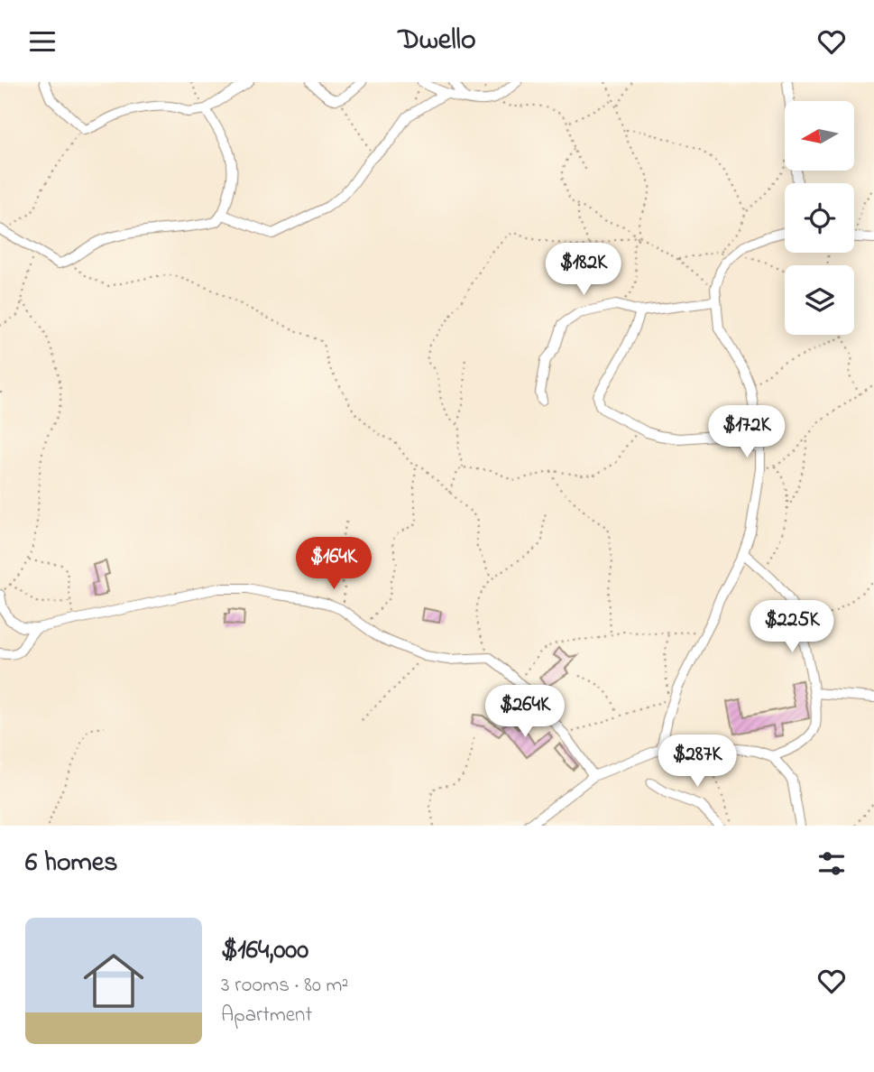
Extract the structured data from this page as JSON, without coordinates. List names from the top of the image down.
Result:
{
  "north": "left",
  "page": {
    "header": "Dwello",
    "price": [
      "$182K",
      "$172K",
      "$164K",
      "$225K",
      "$264K",
      "$287K"
    ],
    "heading": "6 homes",
    "list": [
      {
        "name": "$164,000",
        "note": "3 rooms · 80 m² · Apartment"
      }
    ]
  }
}
